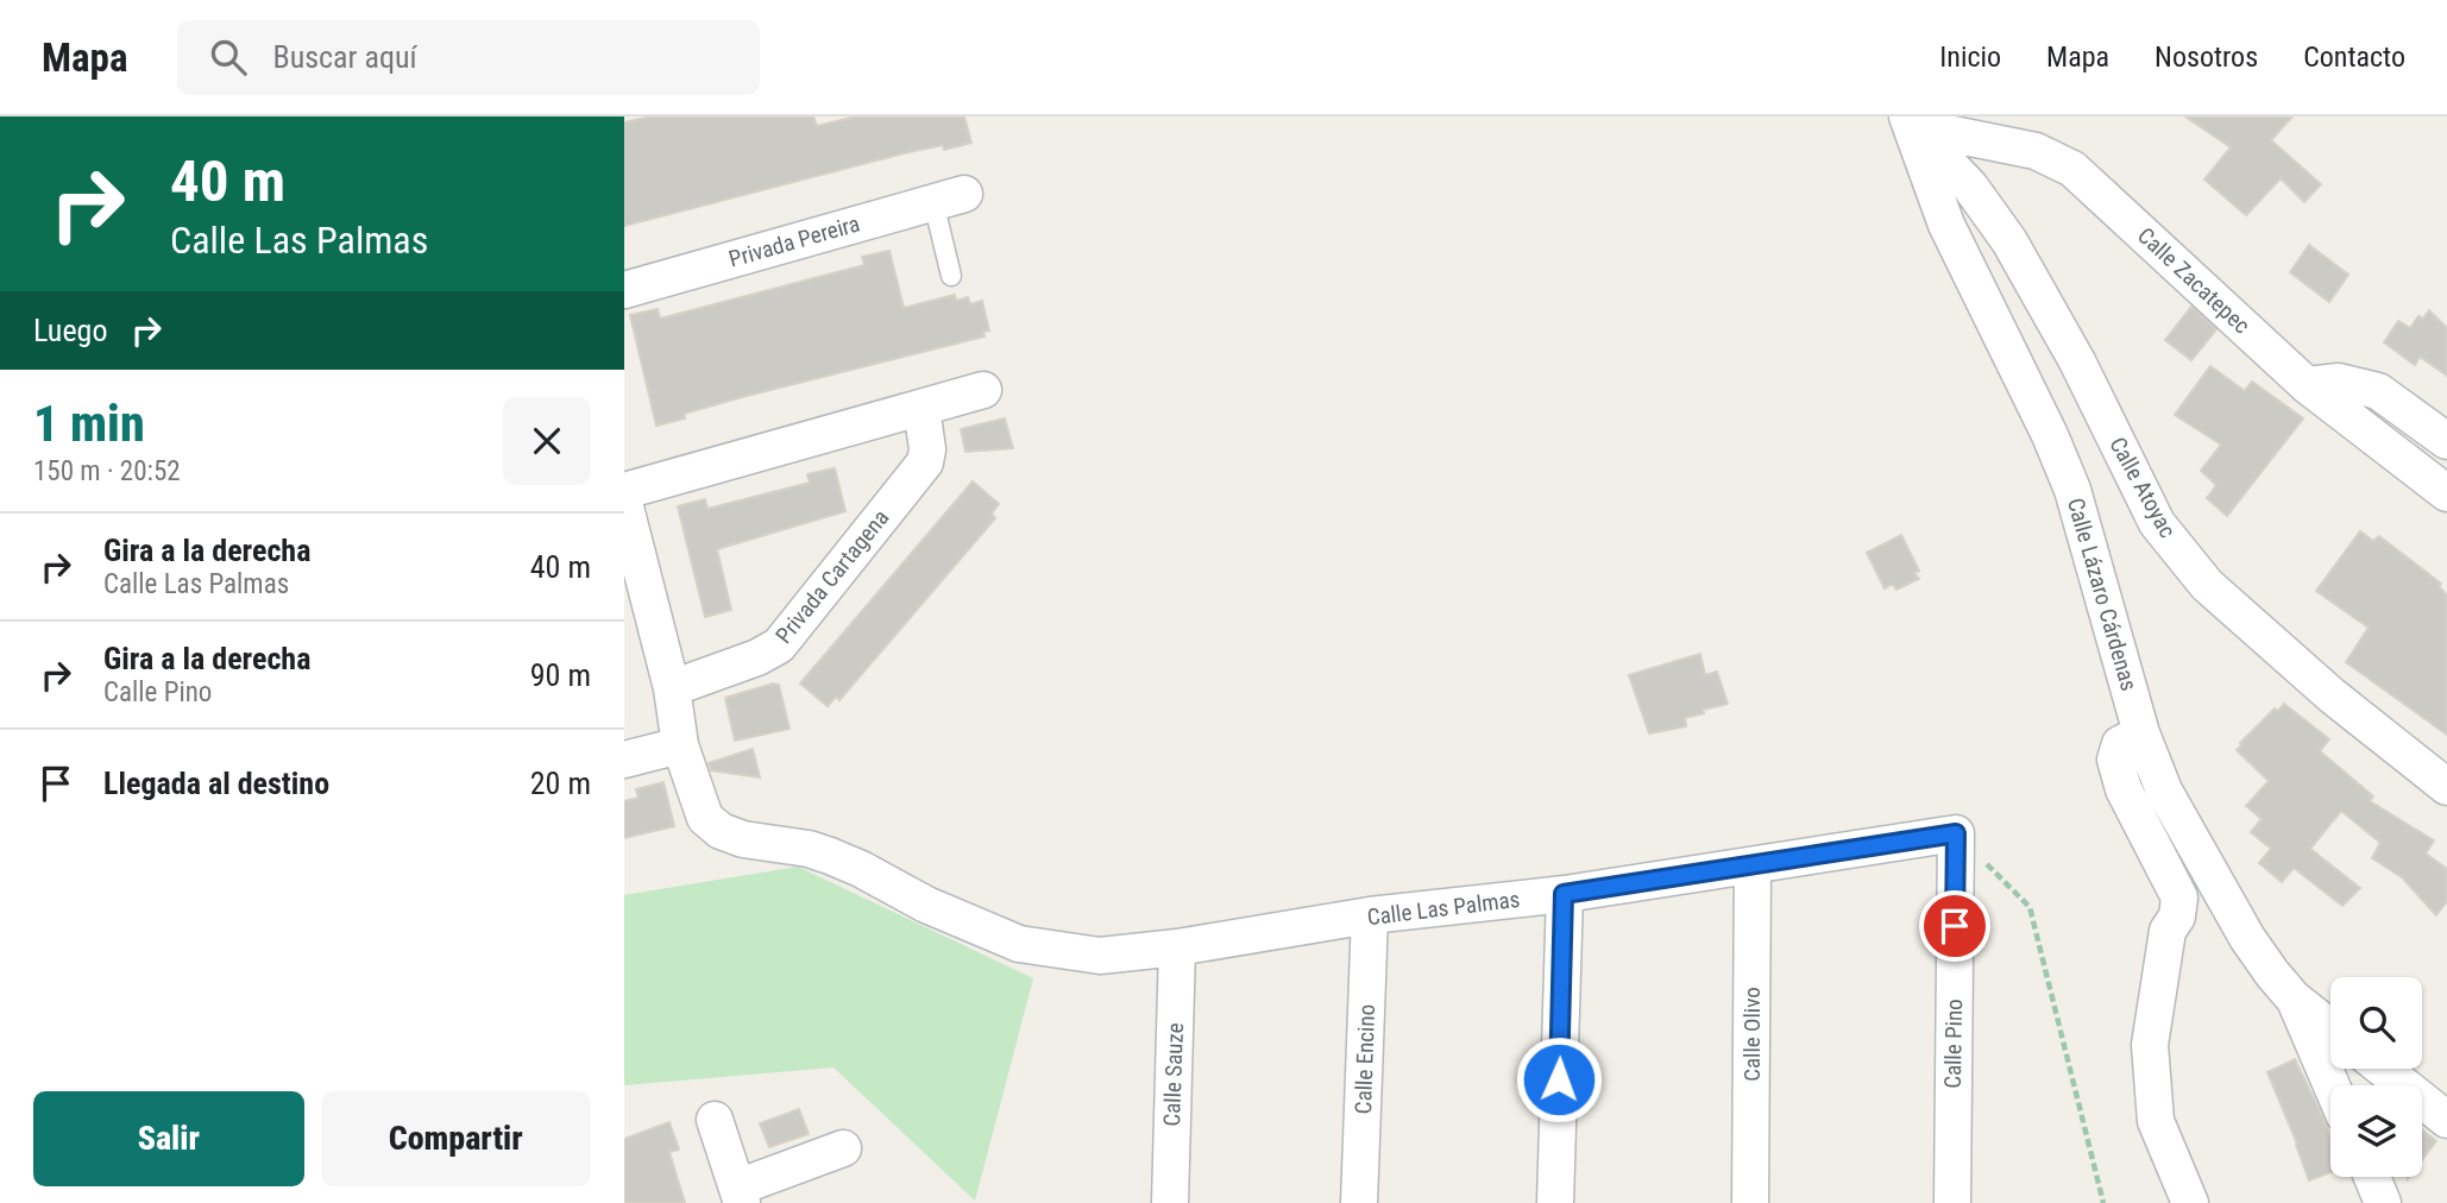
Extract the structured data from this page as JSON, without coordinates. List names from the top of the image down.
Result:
{
  "streets": {
    "street": [
      "Privada Pereira",
      "Calle Zacatepec",
      "Calle Atoyac",
      "Privada Cartagena",
      "Calle Lázaro Cárdenas",
      "Calle Las Palmas",
      "Calle Olivo",
      "Calle Pino",
      "Calle Encino",
      "Calle Sauze"
    ]
  },
  "crossings": [
    ["Calle Zacatepec", "Calle Atoyac"],
    ["Calle Zacatepec", "Calle Lázaro Cárdenas"],
    ["Calle Atoyac", "Calle Lázaro Cárdenas"],
    ["Calle Las Palmas", "Calle Olivo"],
    ["Calle Las Palmas", "Calle Pino"],
    ["Calle Las Palmas", "Calle Encino"],
    ["Calle Las Palmas", "Calle Sauze"]
  ],
  "page": {
    "header": "Mapa",
    "search": "Buscar aquí",
    "nav": [
      "Inicio",
      "Mapa",
      "Nosotros",
      "Contacto"
    ],
    "turn": ["40 m", "Calle Las Palmas"],
    "then": "Luego",
    "heading": ["1 min", "150 m · 20:52"],
    "list": [
      {
        "name": "Gira a la derecha",
        "note": "Calle Las Palmas",
        "value": "40 m"
      },
      {
        "name": "Gira a la derecha",
        "note": "Calle Pino",
        "value": "90 m"
      },
      {
        "name": "Llegada al destino",
        "value": "20 m"
      }
    ],
    "buttons": ["Salir", "Compartir"]
  }
}
